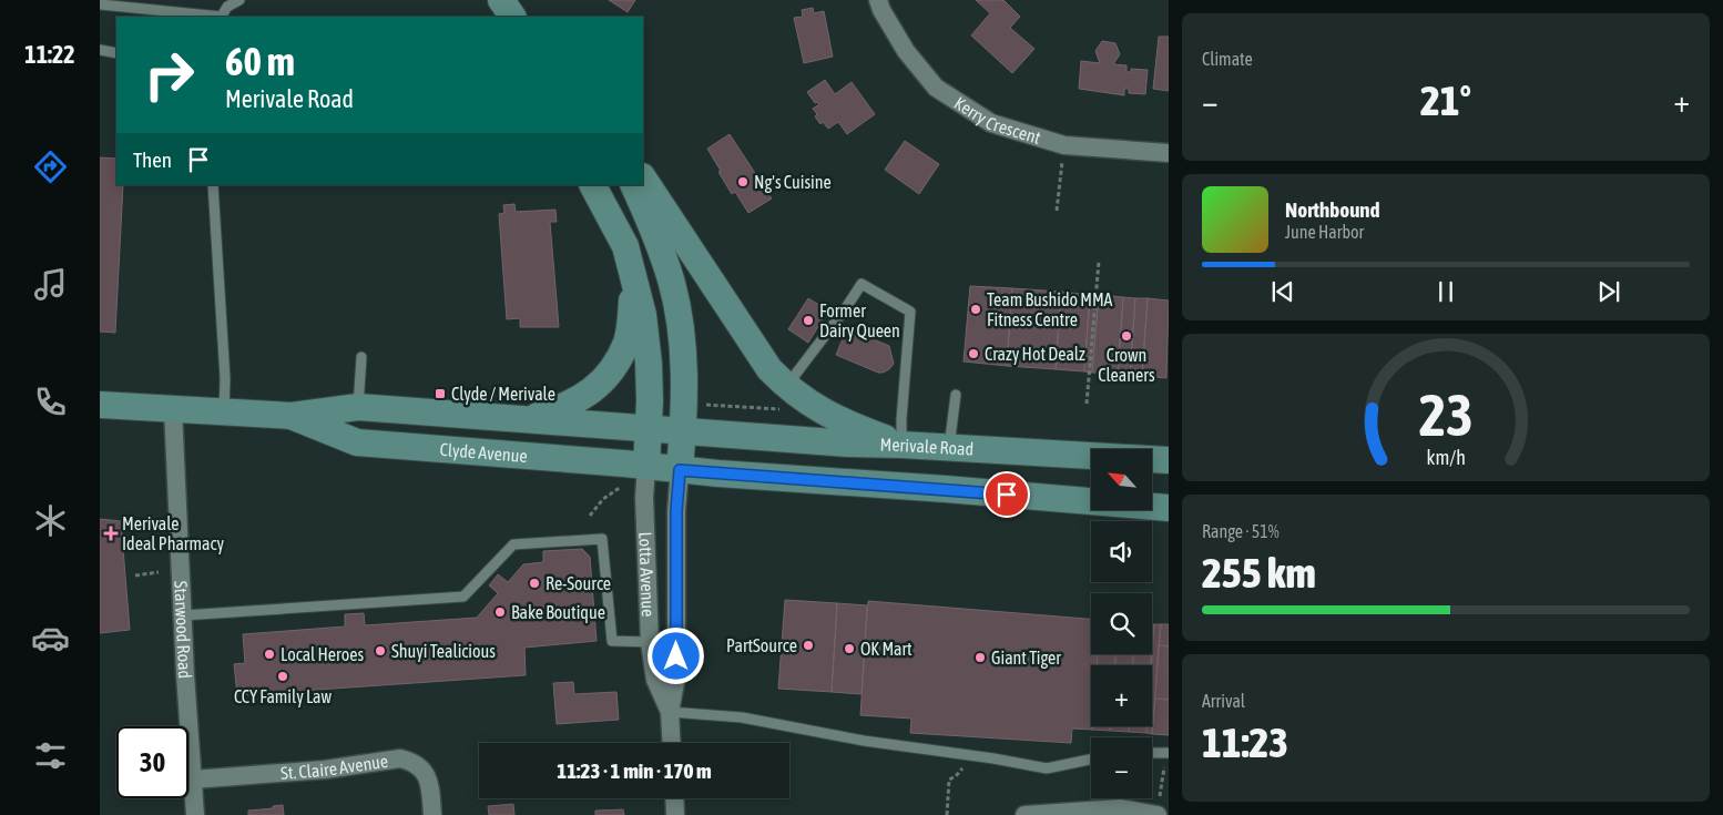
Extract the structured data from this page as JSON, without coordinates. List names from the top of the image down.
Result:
{
  "streets": {
    "main road": ["Merivale Road", "Clyde Avenue"],
    "street": [
      "Kerry Crescent",
      "Lotta Avenue",
      "Starwood Road",
      "St. Claire Avenue"
    ]
  },
  "crossings": [
    ["Merivale Road", "Clyde Avenue"],
    ["Clyde Avenue", "Lotta Avenue"],
    ["Clyde Avenue", "Starwood Road"],
    ["Starwood Road", "St. Claire Avenue"]
  ],
  "places": {
    "other": [
      "Ng's Cuisine",
      "Team Bushido MMA Fitness Centre",
      "Former Dairy Queen",
      "Crown Cleaners",
      "Crazy Hot Dealz",
      "Re-Source",
      "Bake Boutique",
      "PartSource",
      "OK Mart",
      "Shuyi Tealicious",
      "Local Heroes",
      "Giant Tiger",
      "CCY Family Law"
    ],
    "transit": ["Clyde / Merivale"],
    "health": ["Merivale Ideal Pharmacy"]
  },
  "north": "top left",
  "page": {
    "tabs": "11:22",
    "tile": [
      "Climate",
      ["Range · 51%", "255 km"],
      ["Arrival", "11:23"]
    ],
    "turn": ["60 m", "Merivale Road"],
    "heat": ["−", "21°", "+"],
    "then": "Then",
    "song": ["Northbound", "June Harbor"],
    "map_buttons": ["+", "−"],
    "limit": "30",
    "trip": "11:23 · 1 min · 170 m",
    "gauge": ["23", "km/h"]
  }
}
